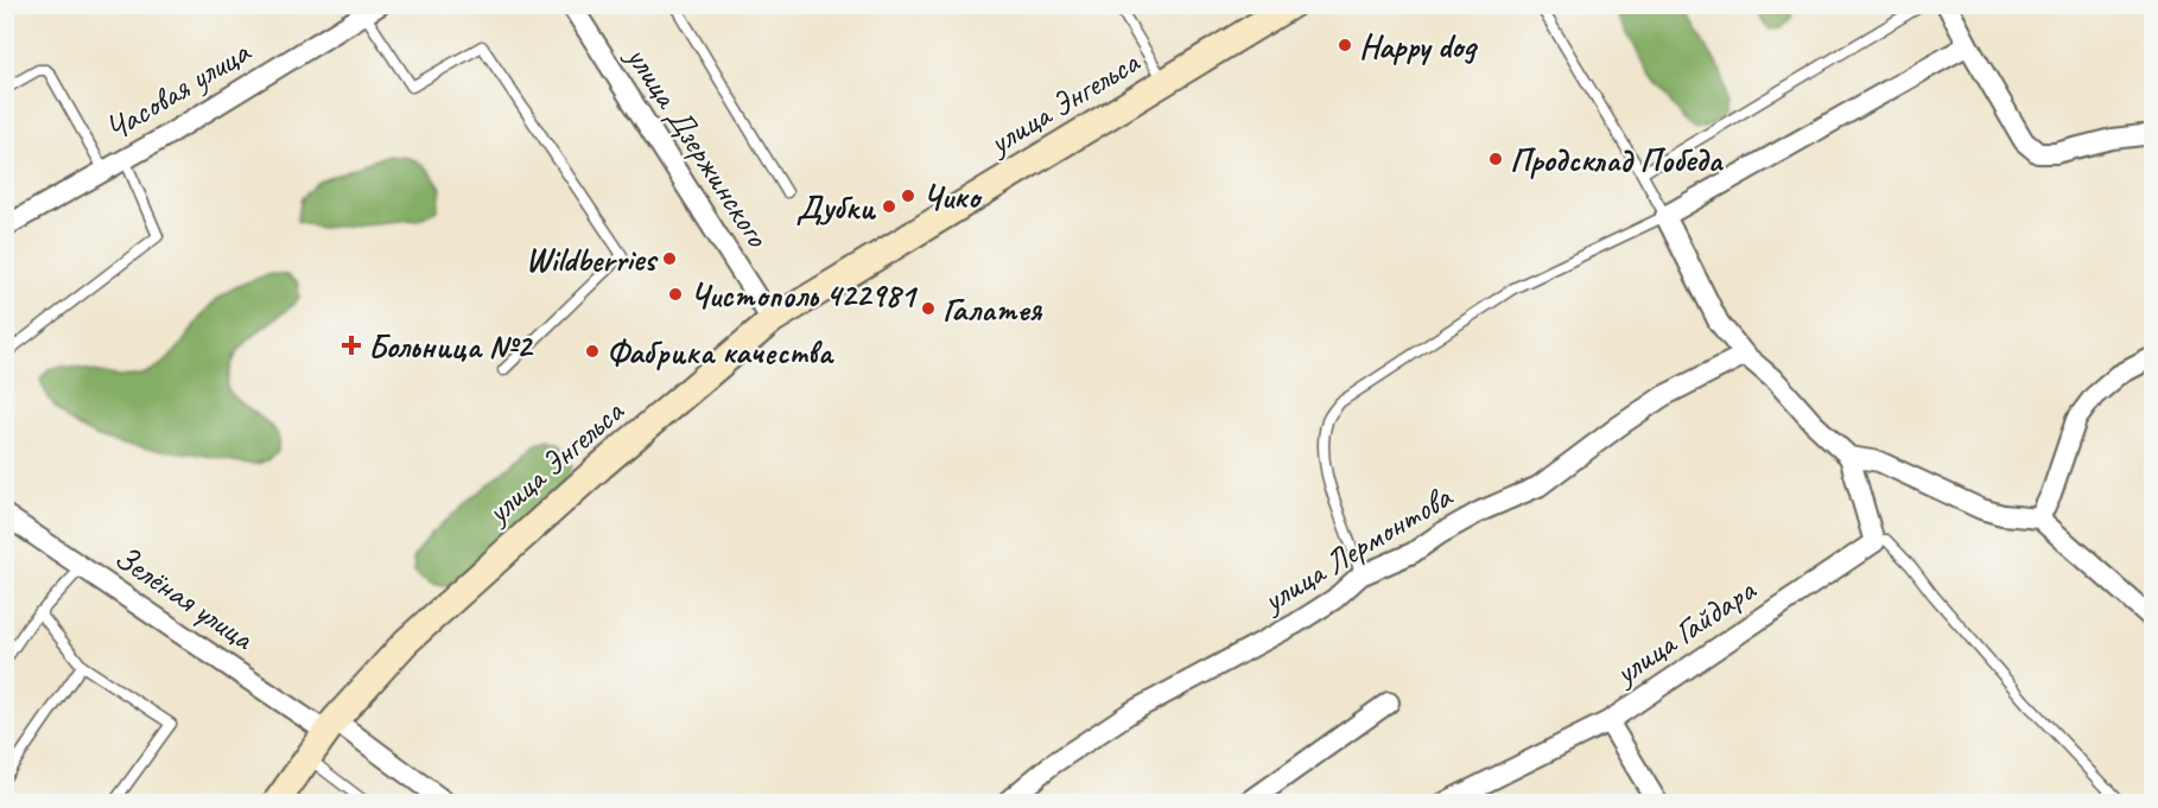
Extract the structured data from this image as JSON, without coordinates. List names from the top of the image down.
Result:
{
  "streets": {
    "main road": ["улица Энгельса"],
    "street": [
      "Часовая улица",
      "улица Дзержинского",
      "улица Лермонтова",
      "Зелёная улица",
      "улица Гайдара"
    ]
  },
  "crossings": [
    ["улица Энгельса", "улица Дзержинского"],
    ["улица Энгельса", "Зелёная улица"]
  ],
  "places": {
    "other": [
      "Happy dog",
      "Продсклад Победа",
      "Чико",
      "Дубки",
      "Wildberries",
      "Чистополь 422981",
      "Галатея",
      "Фабрика качества"
    ],
    "health": ["Больница №2"]
  }
}
